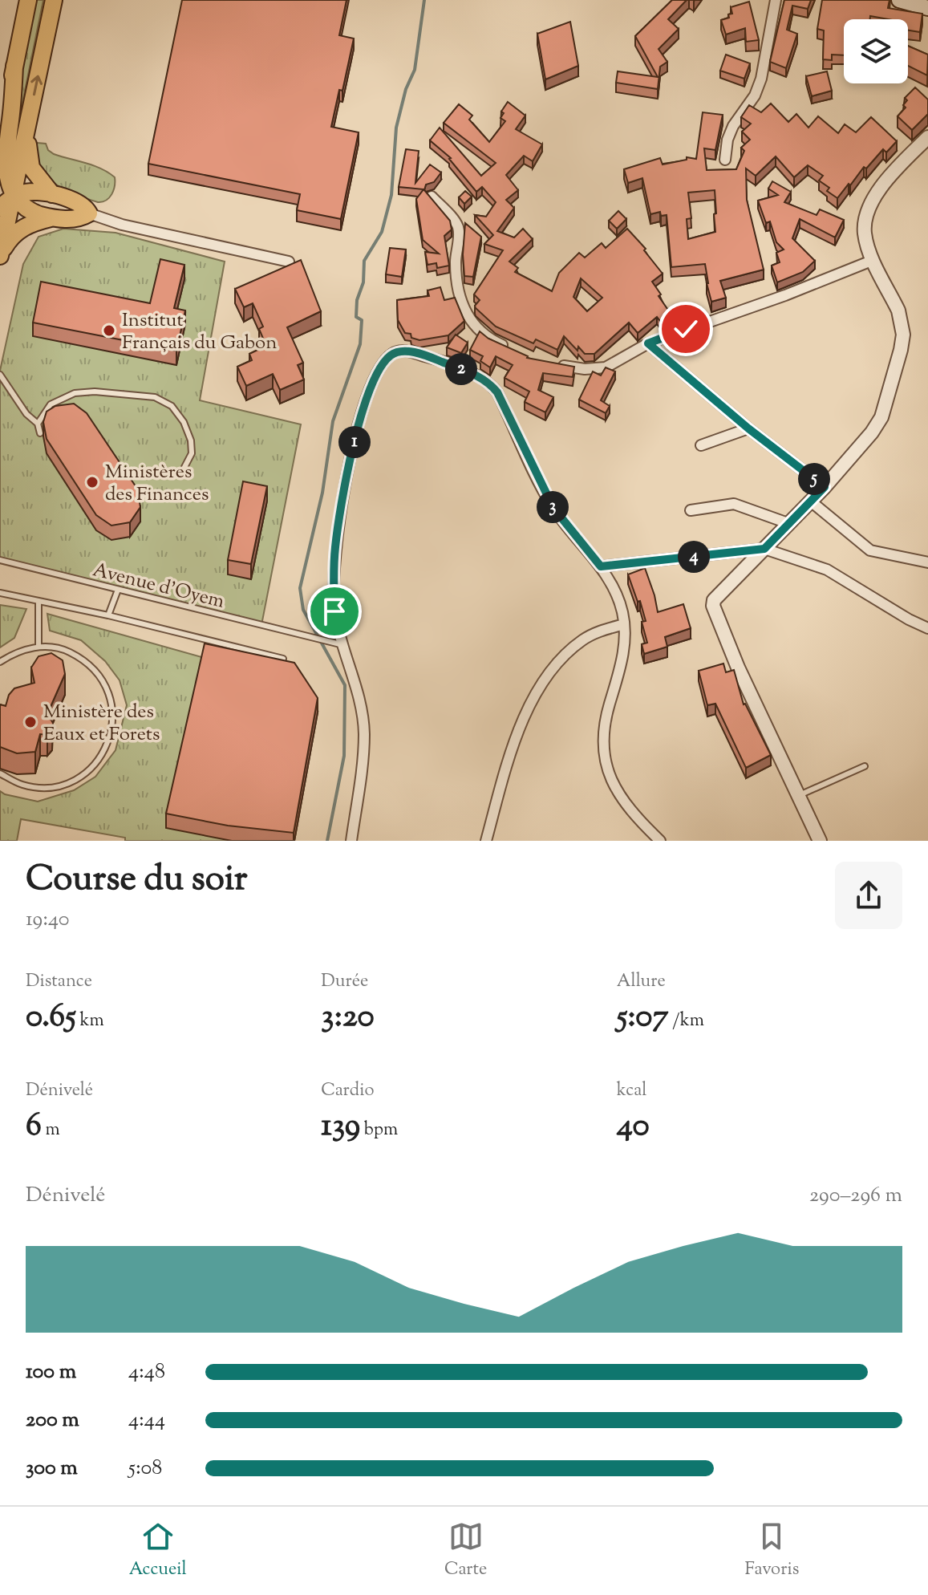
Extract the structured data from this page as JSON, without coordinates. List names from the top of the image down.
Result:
{
  "streets": {
    "lane": ["Avenue d'Oyem"]
  },
  "places": ["Institut Français du Gabon", "Ministères des Finances", "Ministère des Eaux et Forets"],
  "page": {
    "pins": [
      "2",
      "1",
      "5",
      "3",
      "4"
    ],
    "heading": ["Course du soir", "19:40"],
    "stats": [
      ["Distance", "0.65 km"],
      ["Durée", "3:20"],
      ["Allure", "5:07 /km"],
      ["Dénivelé", "6 m"],
      ["Cardio", "139 bpm"],
      ["kcal", "40"]
    ],
    "chart": ["Dénivelé", "290–296 m"],
    "list": [
      {
        "name": "100 m",
        "note": "4:48"
      },
      {
        "name": "200 m",
        "note": "4:44"
      },
      {
        "name": "300 m",
        "note": "5:08"
      }
    ],
    "tabs": ["Accueil", "Carte", "Favoris"]
  }
}
